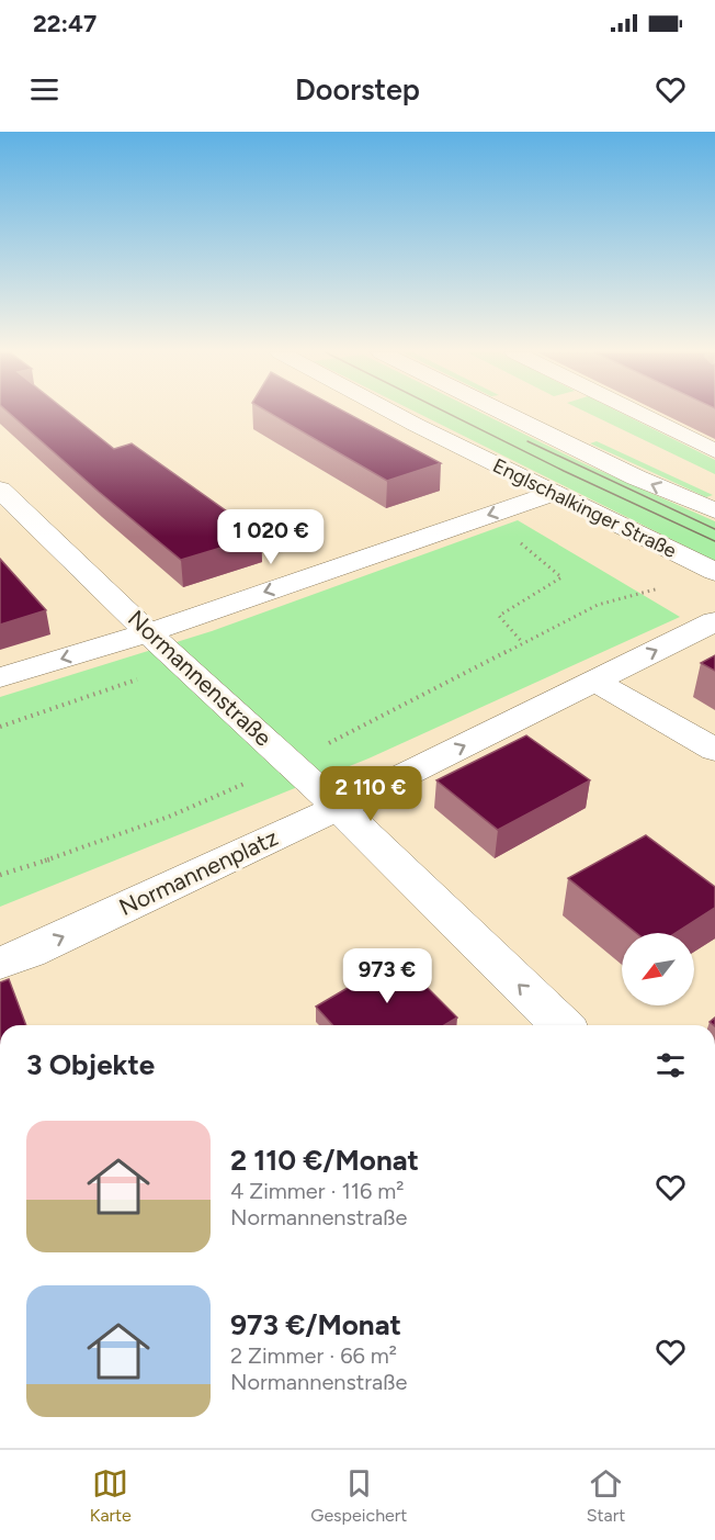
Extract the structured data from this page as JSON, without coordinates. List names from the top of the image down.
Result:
{
  "streets": {
    "street": ["Englschalkinger Straße", "Normannenstraße", "Normannenplatz"]
  },
  "crossings": [
    ["Normannenstraße", "Normannenplatz"]
  ],
  "north": "bottom left",
  "page": {
    "status": "22:47",
    "header": "Doorstep",
    "price": ["1 020 €", "2 110 €", "973 €"],
    "heading": "3 Objekte",
    "list": [
      {
        "name": "2 110 €/Monat",
        "note": "4 Zimmer · 116 m² · Normannenstraße"
      },
      {
        "name": "973 €/Monat",
        "note": "2 Zimmer · 66 m² · Normannenstraße"
      }
    ],
    "tabs": ["Karte", "Gespeichert", "Start"]
  }
}
